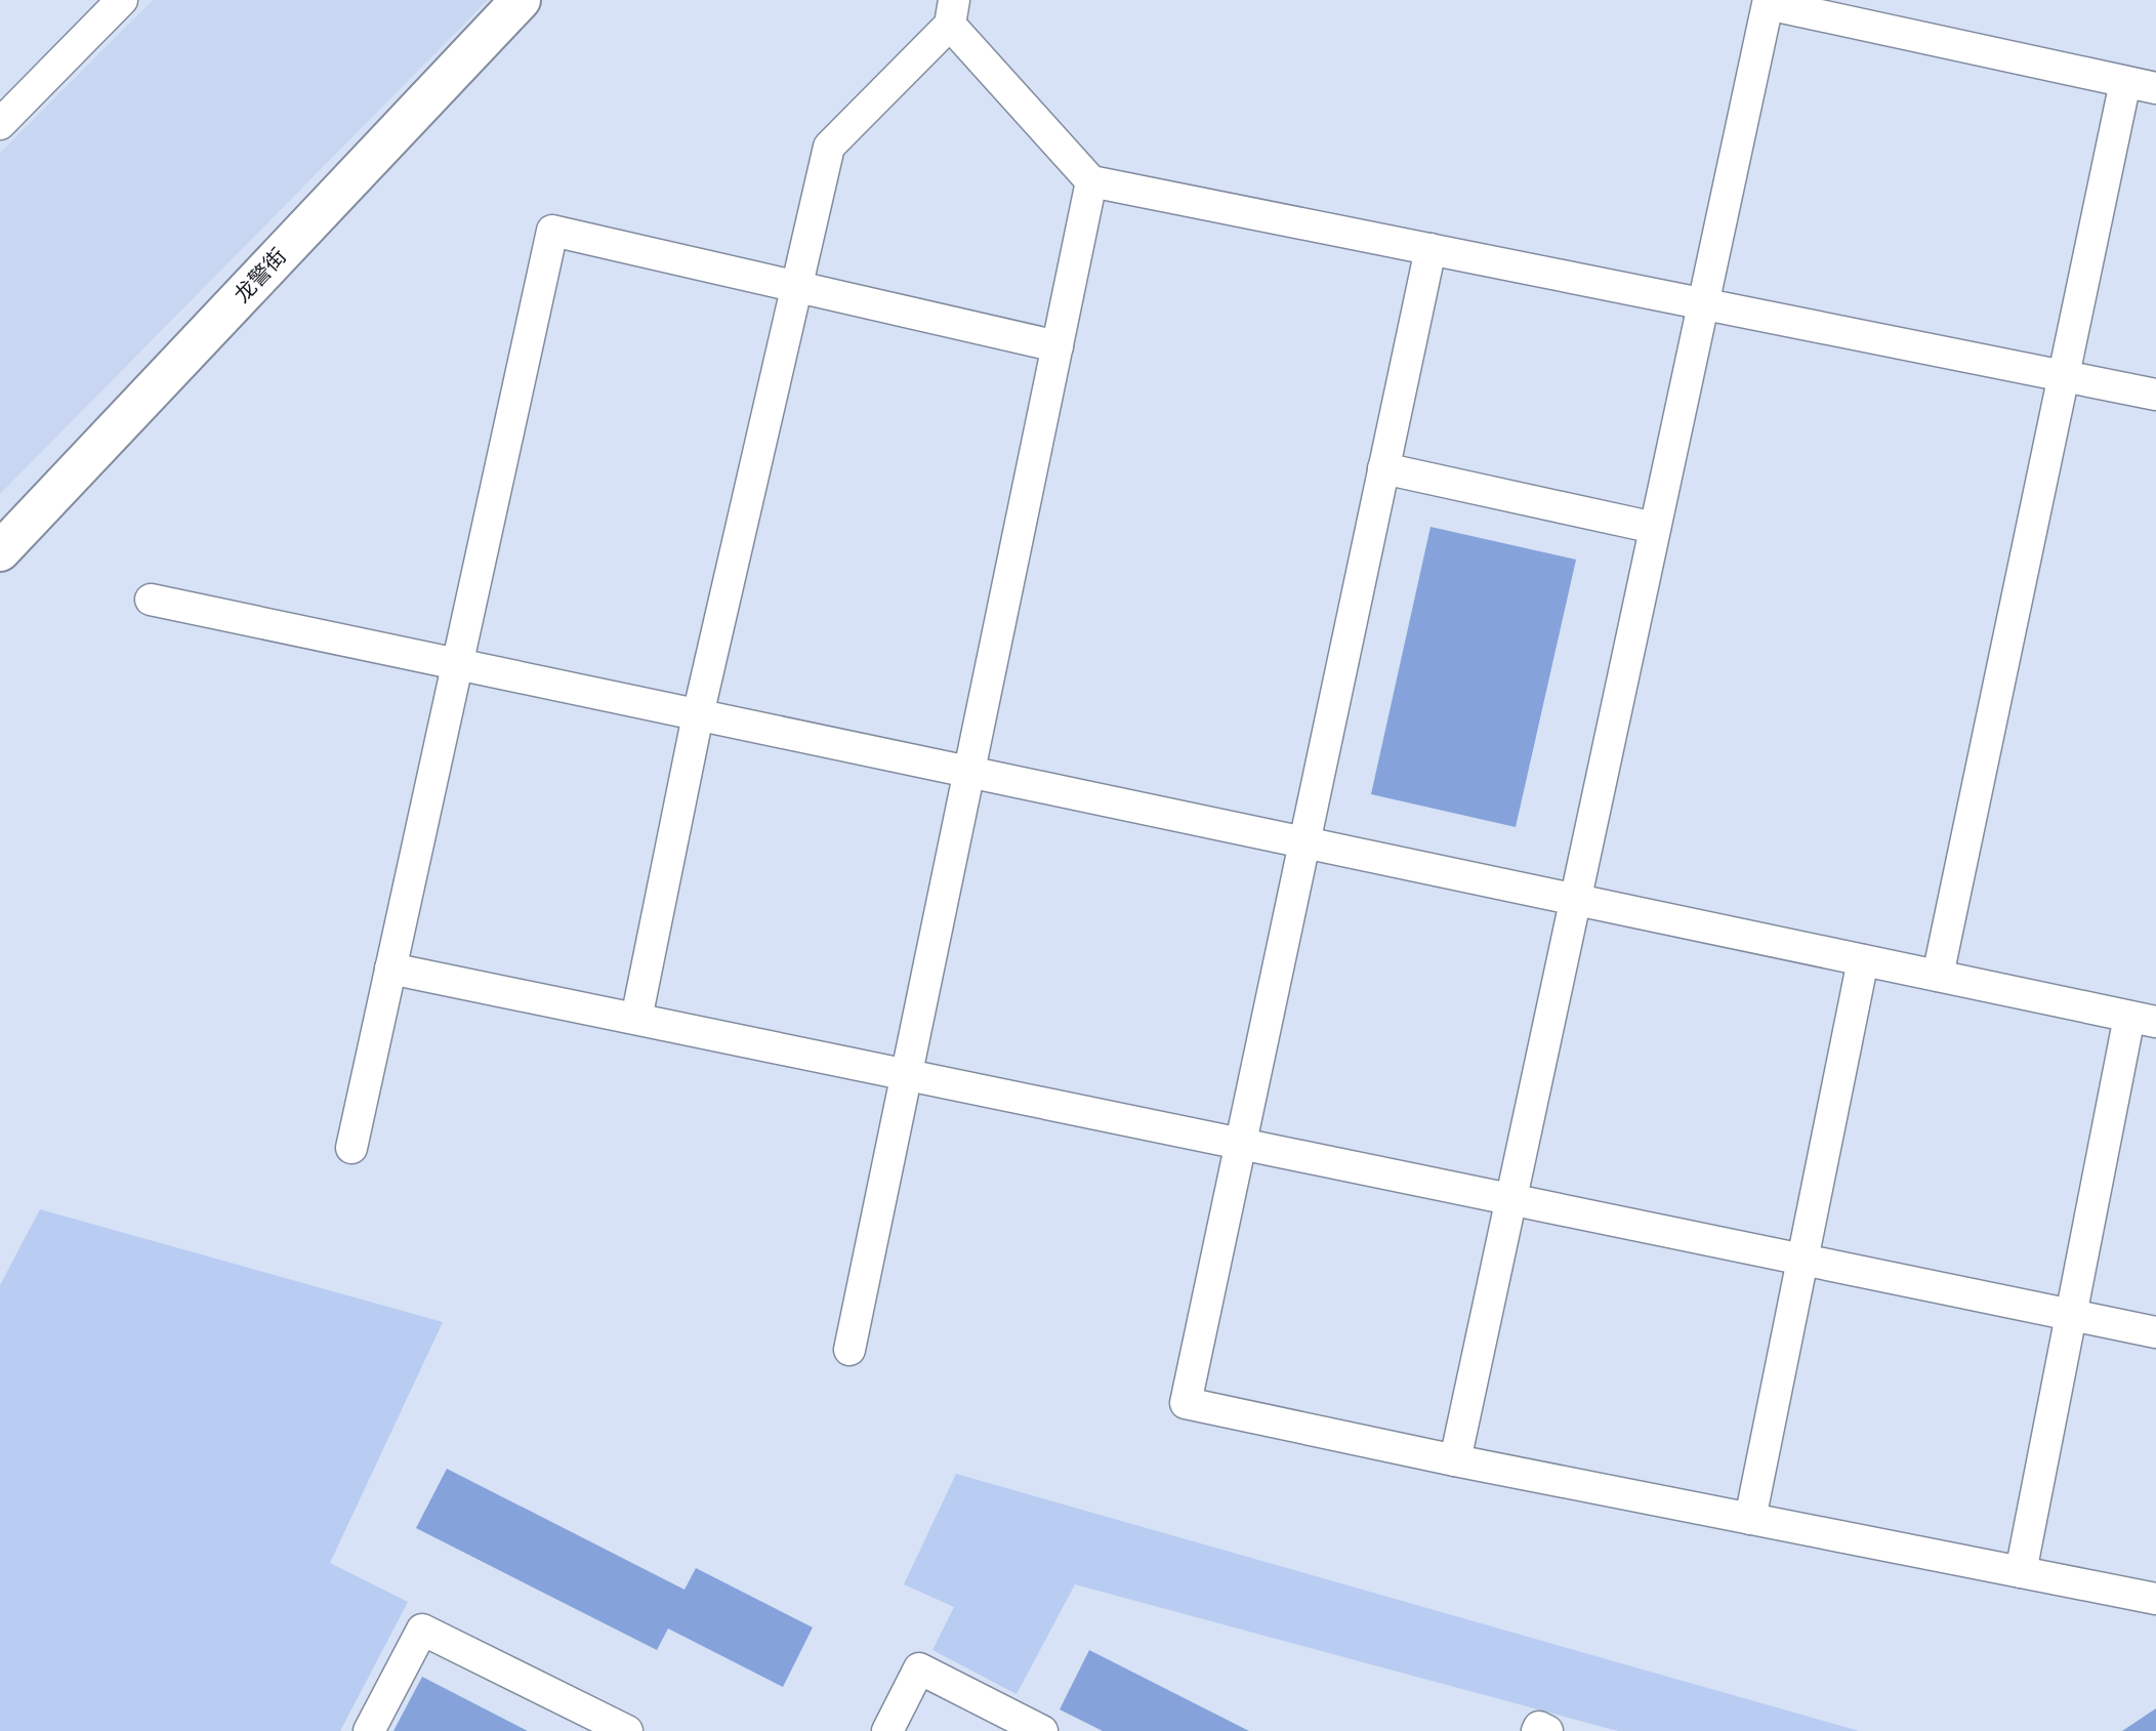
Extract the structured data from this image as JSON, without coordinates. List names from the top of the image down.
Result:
{
  "streets": {
    "street": ["龙警街"]
  }
}
